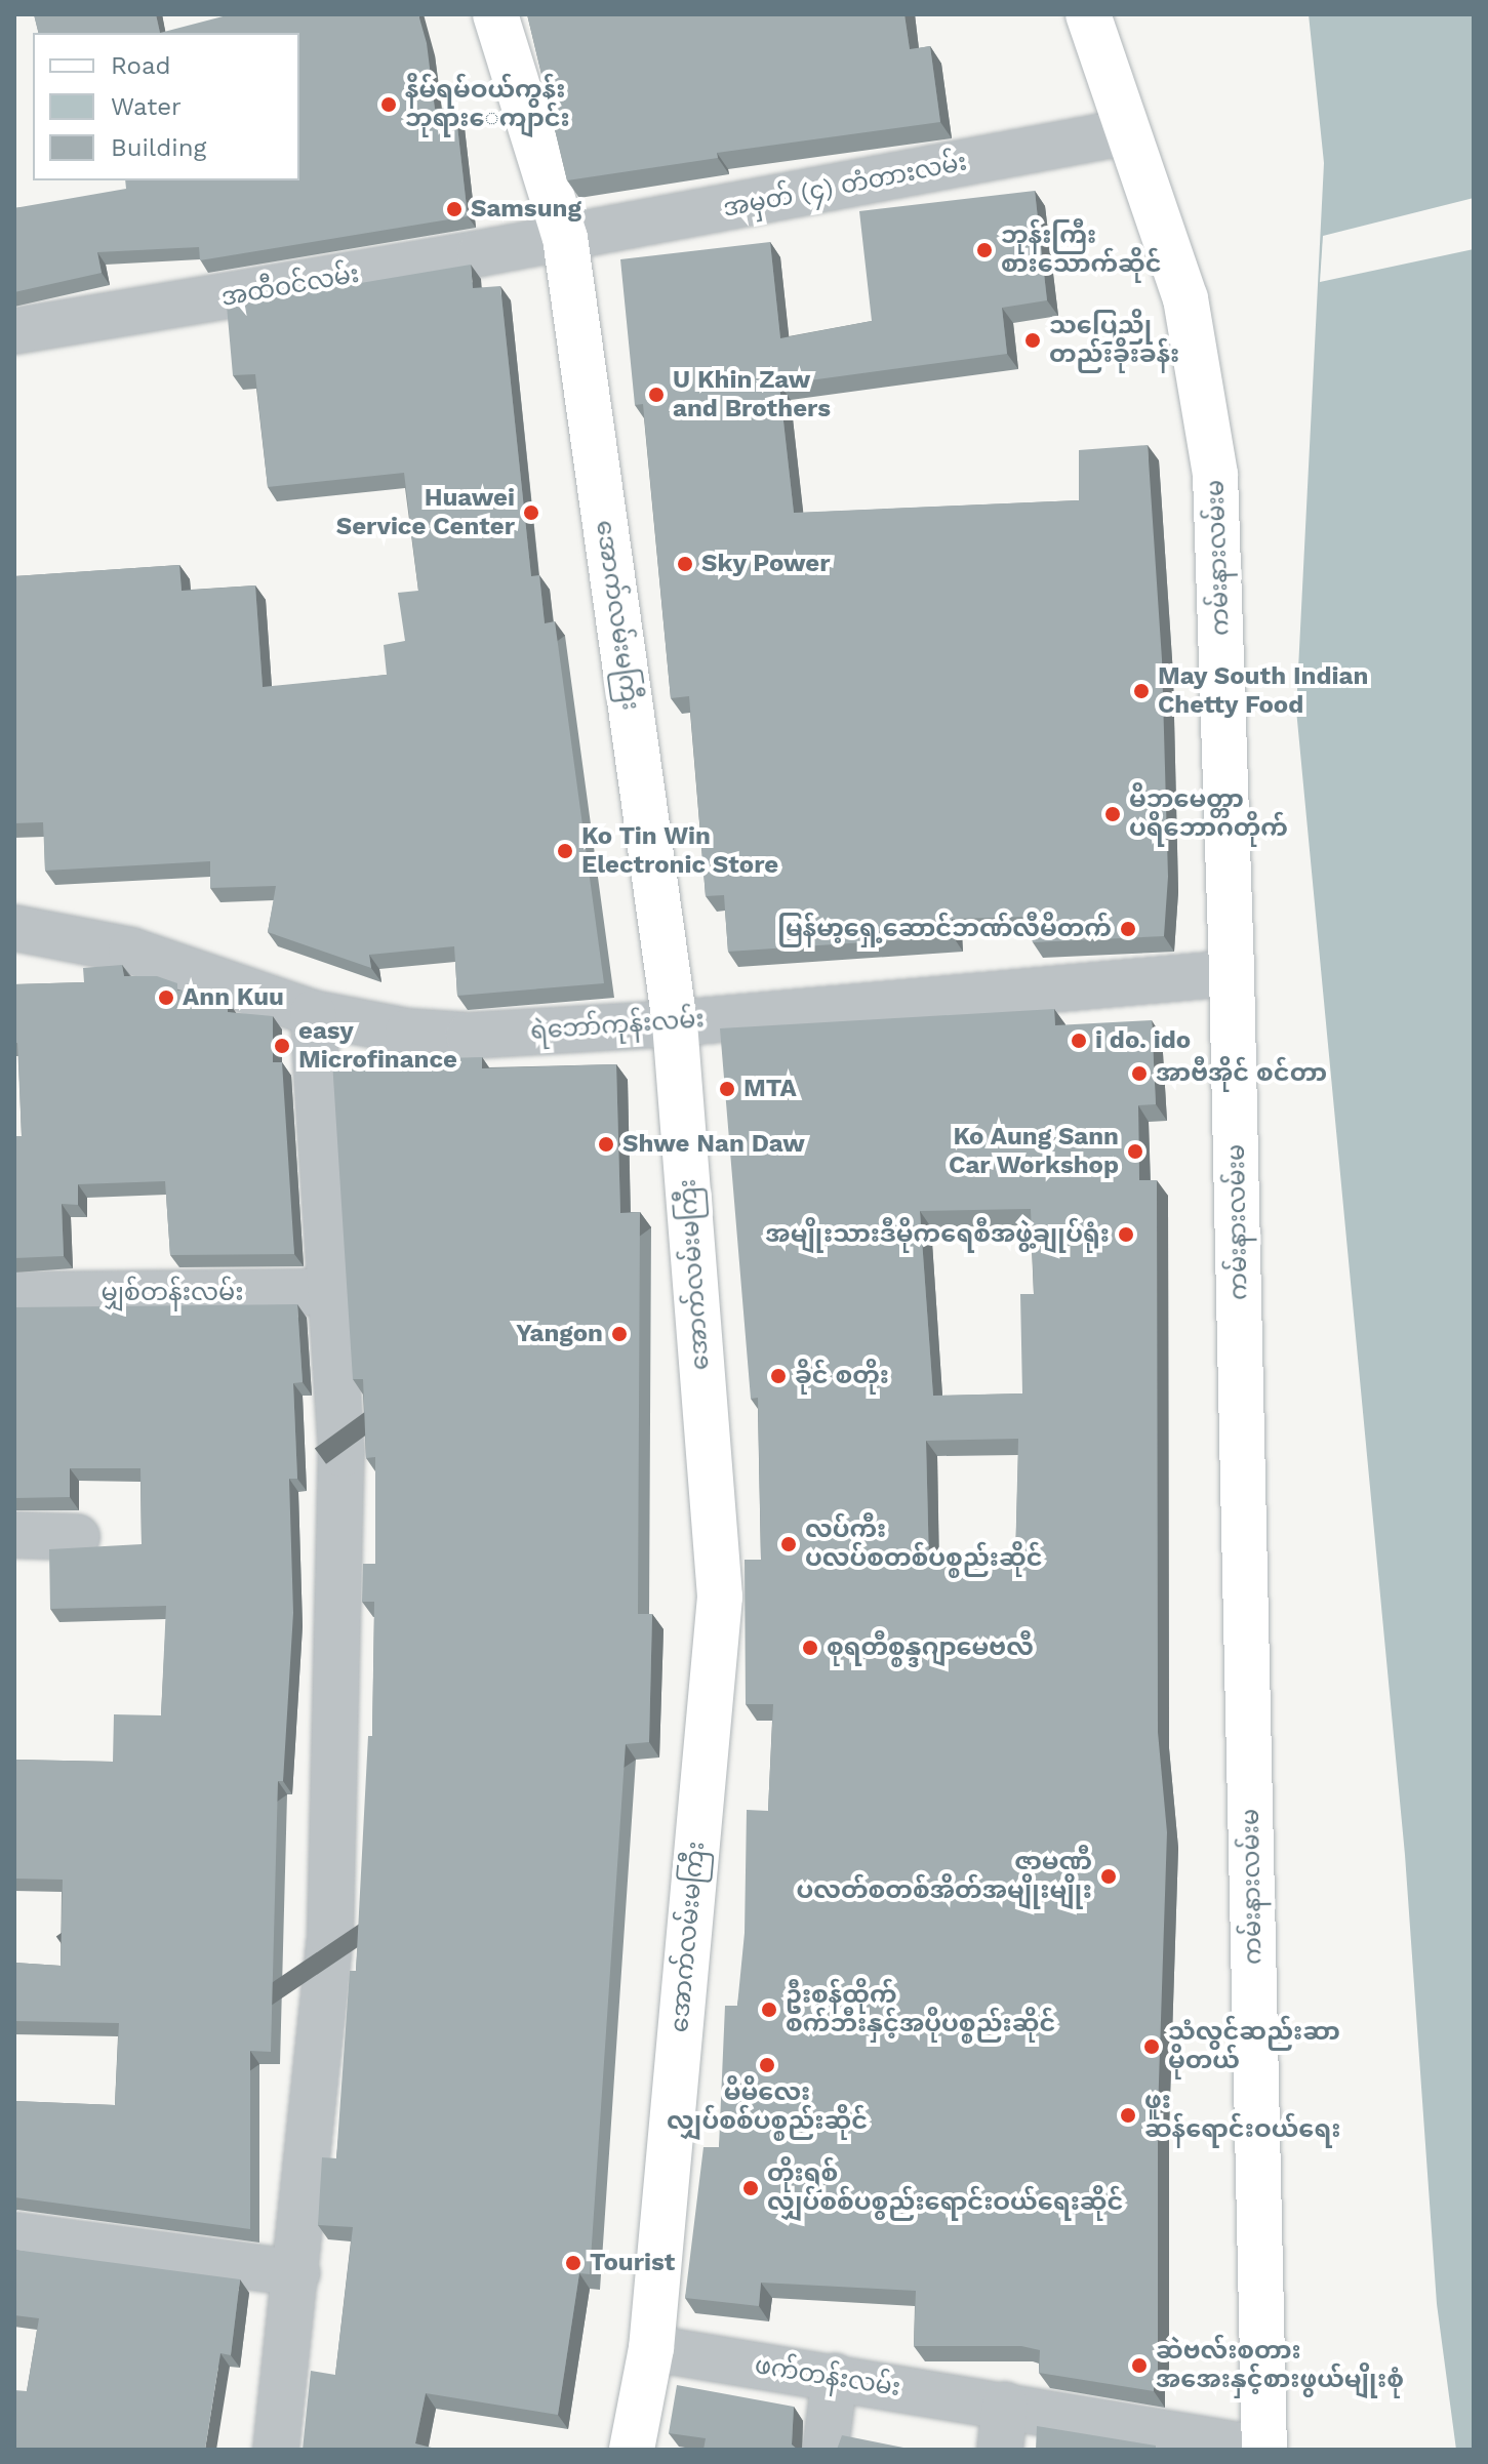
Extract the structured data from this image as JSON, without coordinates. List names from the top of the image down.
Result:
{
  "streets": {
    "main road": ["ကမ်းနားလမ်းမ", "အောက်လမ်းမကြီး"],
    "street": [
      "အမှတ် (၄) တံတားလမ်း",
      "အထီဝင်လမ်း",
      "ရဲဘော်ကုန်းလမ်း",
      "မျှစ်တန်းလမ်း",
      "ဖက်တန်းလမ်း"
    ]
  },
  "crossings": [
    ["အမှတ် (၄) တံတားလမ်း", "အထီဝင်လမ်း"],
    ["အမှတ် (၄) တံတားလမ်း", "ကမ်းနားလမ်းမ"],
    ["အမှတ် (၄) တံတားလမ်း", "အောက်လမ်းမကြီး"],
    ["အထီဝင်လမ်း", "အောက်လမ်းမကြီး"],
    ["ကမ်းနားလမ်းမ", "ရဲဘော်ကုန်းလမ်း"],
    ["ကမ်းနားလမ်းမ", "ဖက်တန်းလမ်း"],
    ["အောက်လမ်းမကြီး", "ရဲဘော်ကုန်းလမ်း"],
    ["အောက်လမ်းမကြီး", "ဖက်တန်းလမ်း"]
  ],
  "places": [
    "နိမ်ရမ်ဝယ်ကွန်း ဘုရားေကျာင်း",
    "Samsung",
    "ဘုန်းကြီး စားသောက်ဆိုင်",
    "သပြေညို တည်းခိုးခန်း",
    "U Khin Zaw and Brothers",
    "Huawei Service Center",
    "Sky Power",
    "May South Indian Chetty Food",
    "မိဘမေတ္တာ ပရိဘောဂတိုက်",
    "Ko Tin Win Electronic Store",
    "မြန်မာ့ရှေ့ဆောင်ဘဏ်လီမိတက်",
    "Ann Kuu",
    "i do. ido",
    "easy Microfinance",
    "အာဗီအိုင် စင်တာ",
    "MTA",
    "Shwe Nan Daw",
    "Ko Aung Sann Car Workshop",
    "အမျိုးသားဒီမိုကရေစီအဖွဲ့ချုပ်ရုံး",
    "Yangon",
    "ခိုင် စတိုး",
    "လပ်ကီး ပလပ်စတစ်ပစ္စည်းဆိုင်",
    "စုရတီစ္စန္ဒဂျာမေဗလီ",
    "ဇာမဏီ ပလတ်စတစ်အိတ်အမျိုးမျိုး",
    "ဦးစွန်ထိုက် စက်ဘီးနှင့်အပိုပစ္စည်းဆိုင်",
    "သံလွင်ဆည်းဆာ မိုတယ်",
    "မိမိလေး လျှပ်စစ်ပစ္စည်းဆိုင်",
    "ဖူး ဆန်ရောင်းဝယ်ရေး",
    "တိုးရစ် လျှပ်စစ်ပစွည်းရောင်းဝယ်ရေးဆိုင်",
    "Tourist",
    "ဆဲဗလ်းစတား အအေးနှင့်စားဖွယ်မျိုးစုံ"
  ],
  "legend": ["Road", "Water", "Building"]
}
